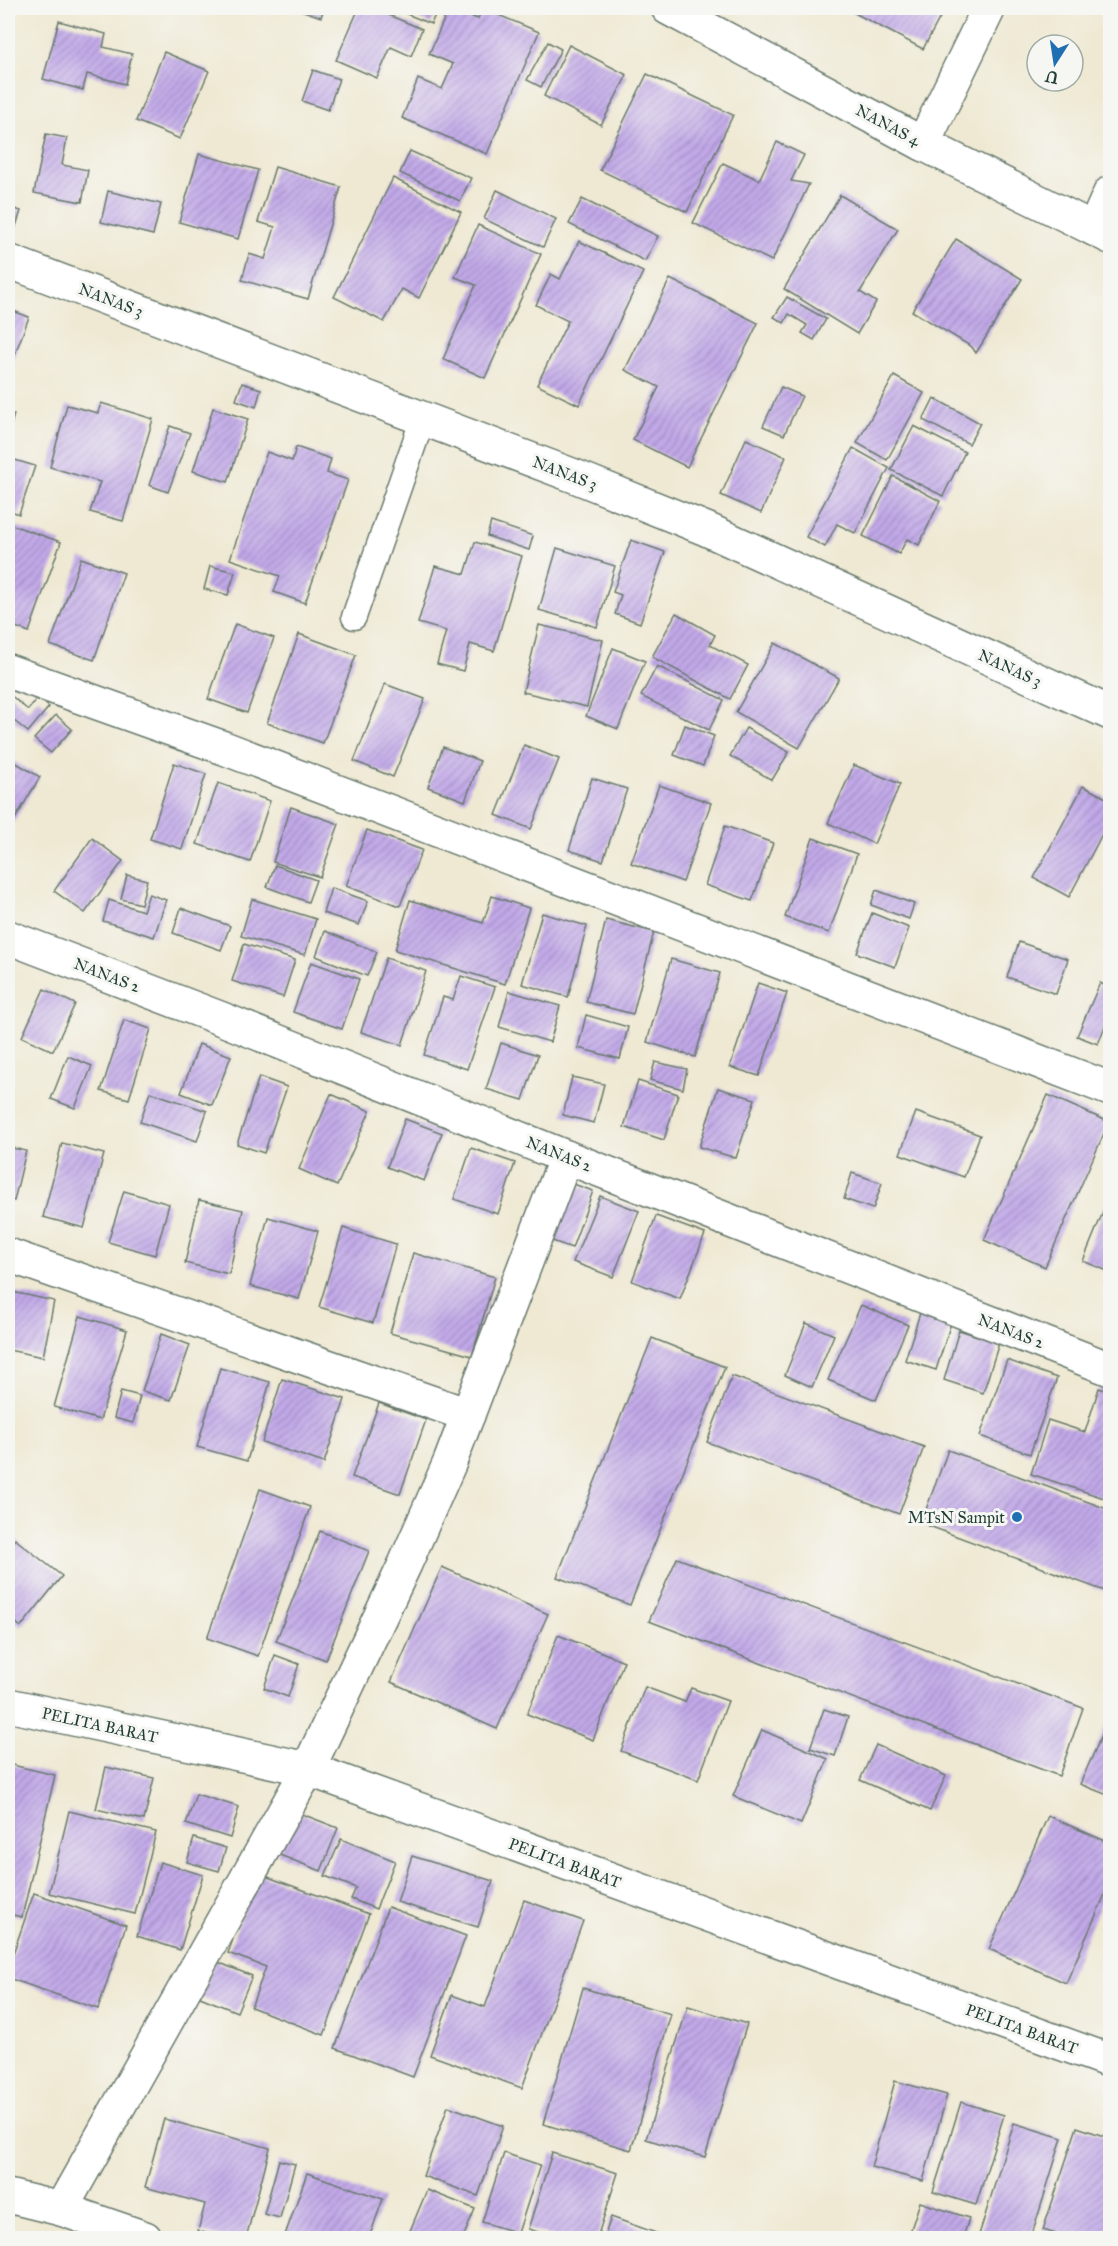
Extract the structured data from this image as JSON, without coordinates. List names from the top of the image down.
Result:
{
  "streets": {
    "street": [
      "NANAS 4",
      "NANAS 3",
      "NANAS 2",
      "PELITA BARAT"
    ]
  },
  "places": ["MTsN Sampit"],
  "north": "bottom"
}
